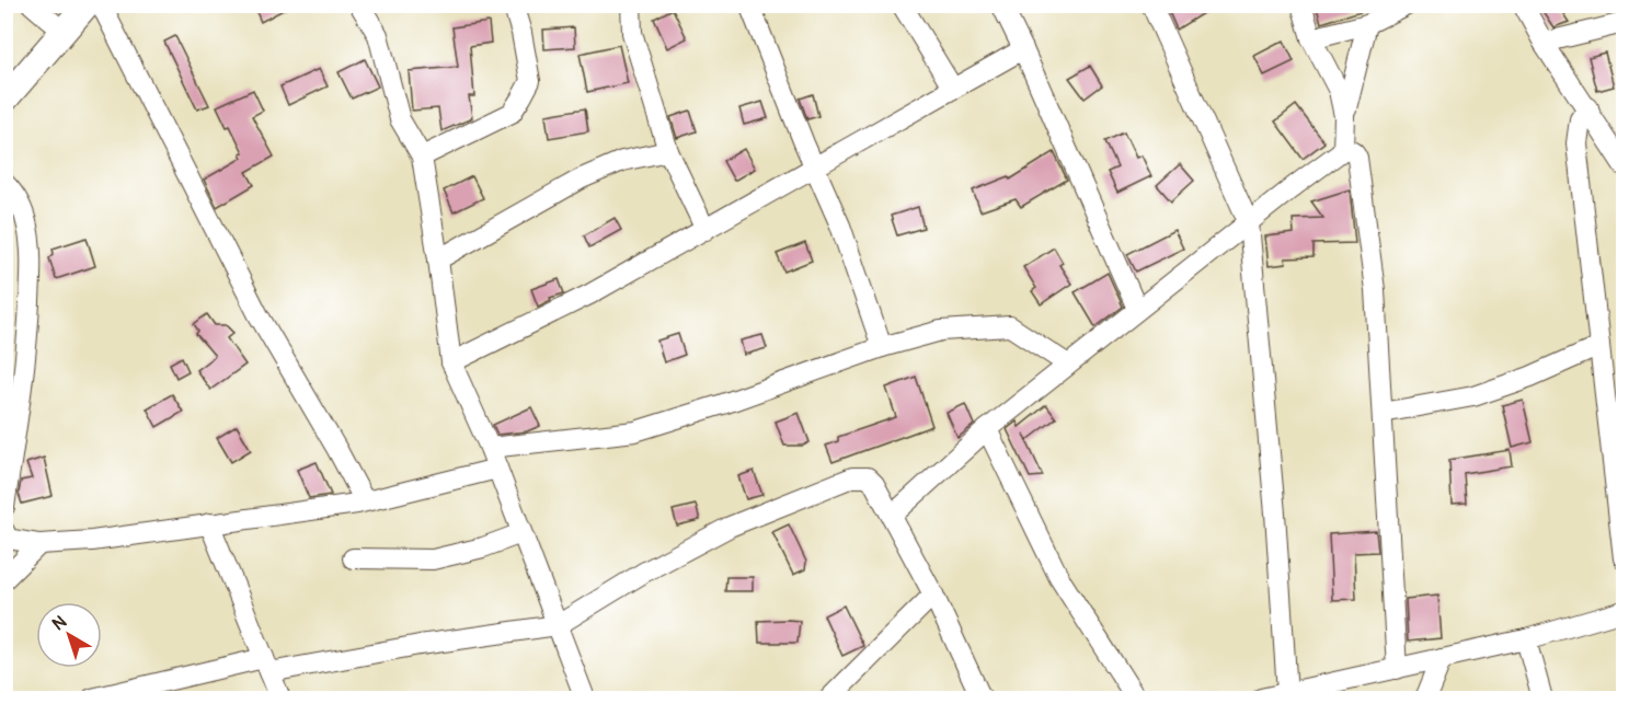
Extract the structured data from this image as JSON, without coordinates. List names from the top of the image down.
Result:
{
  "north": "top left"
}
